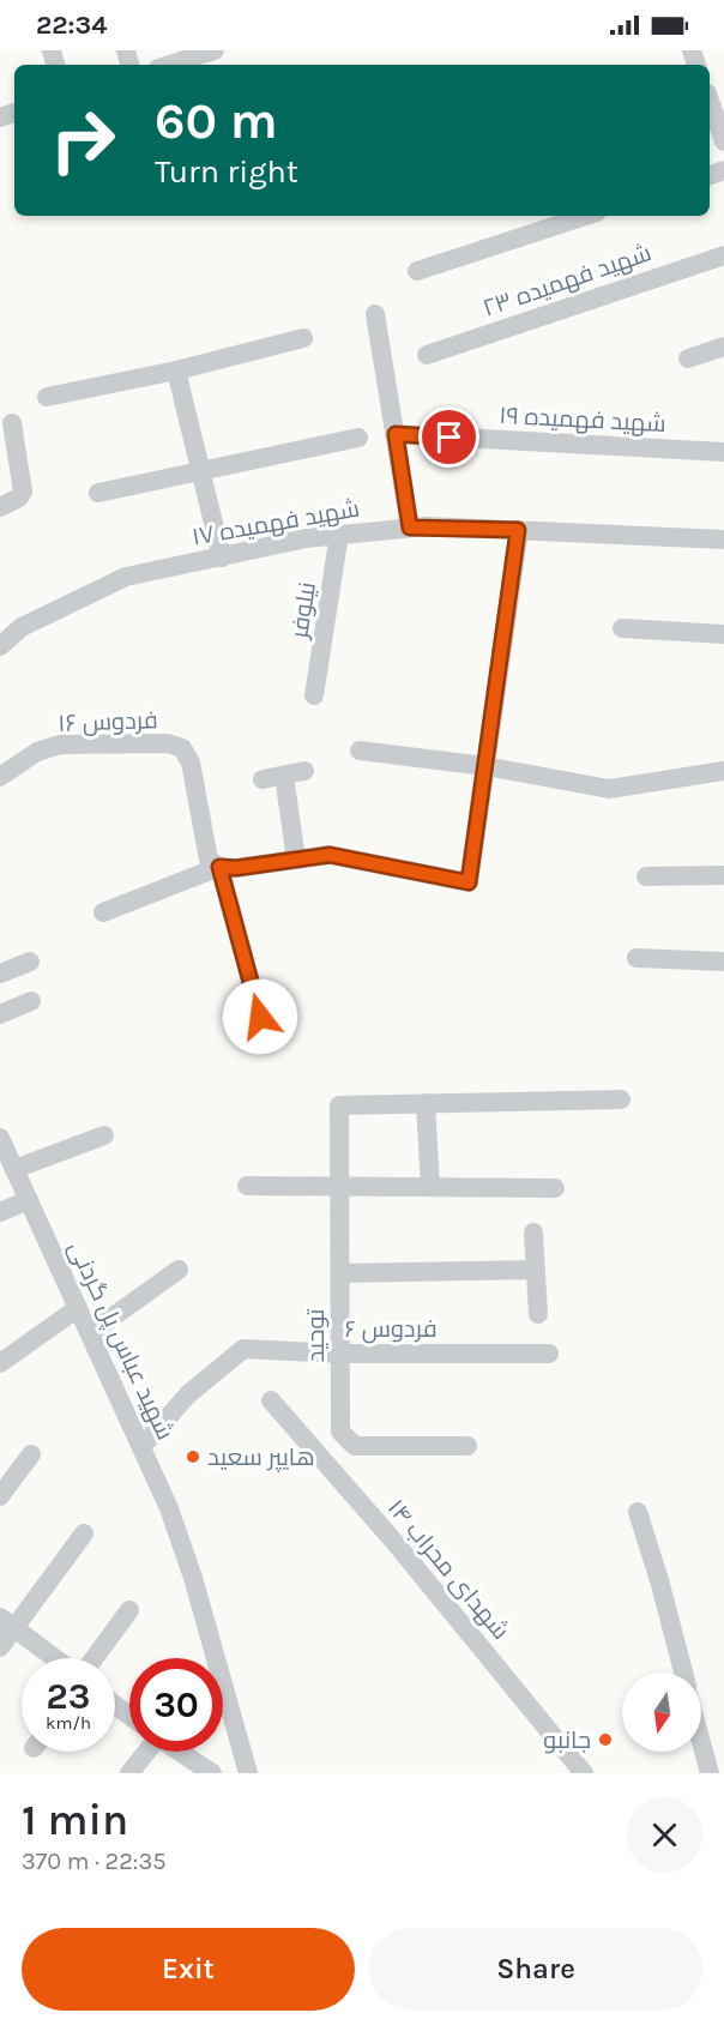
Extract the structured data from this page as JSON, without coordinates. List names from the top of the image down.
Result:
{
  "streets": {
    "street": [
      "شهید فهمیده ۲۳",
      "شهید فهمیده ۱۹",
      "شهید فهمیده ۱۷",
      "نیلوفر",
      "فردوس ۱۶",
      "فردوس ۶",
      "توحید",
      "شهید عباس پل گردنی",
      "شهدای محراب ۱۴"
    ]
  },
  "crossings": [
    ["شهید فهمیده ۱۷", "نیلوفر"],
    ["فردوس ۶", "توحید"],
    ["فردوس ۶", "شهید عباس پل گردنی"]
  ],
  "places": ["هایپر سعید", "جانبو"],
  "north": "bottom",
  "page": {
    "status": "22:34",
    "turn": ["60 m", "Turn right"],
    "speed": "23 km/h",
    "limit": "30",
    "heading": ["1 min", "370 m · 22:35"],
    "buttons": ["Exit", "Share"]
  }
}
